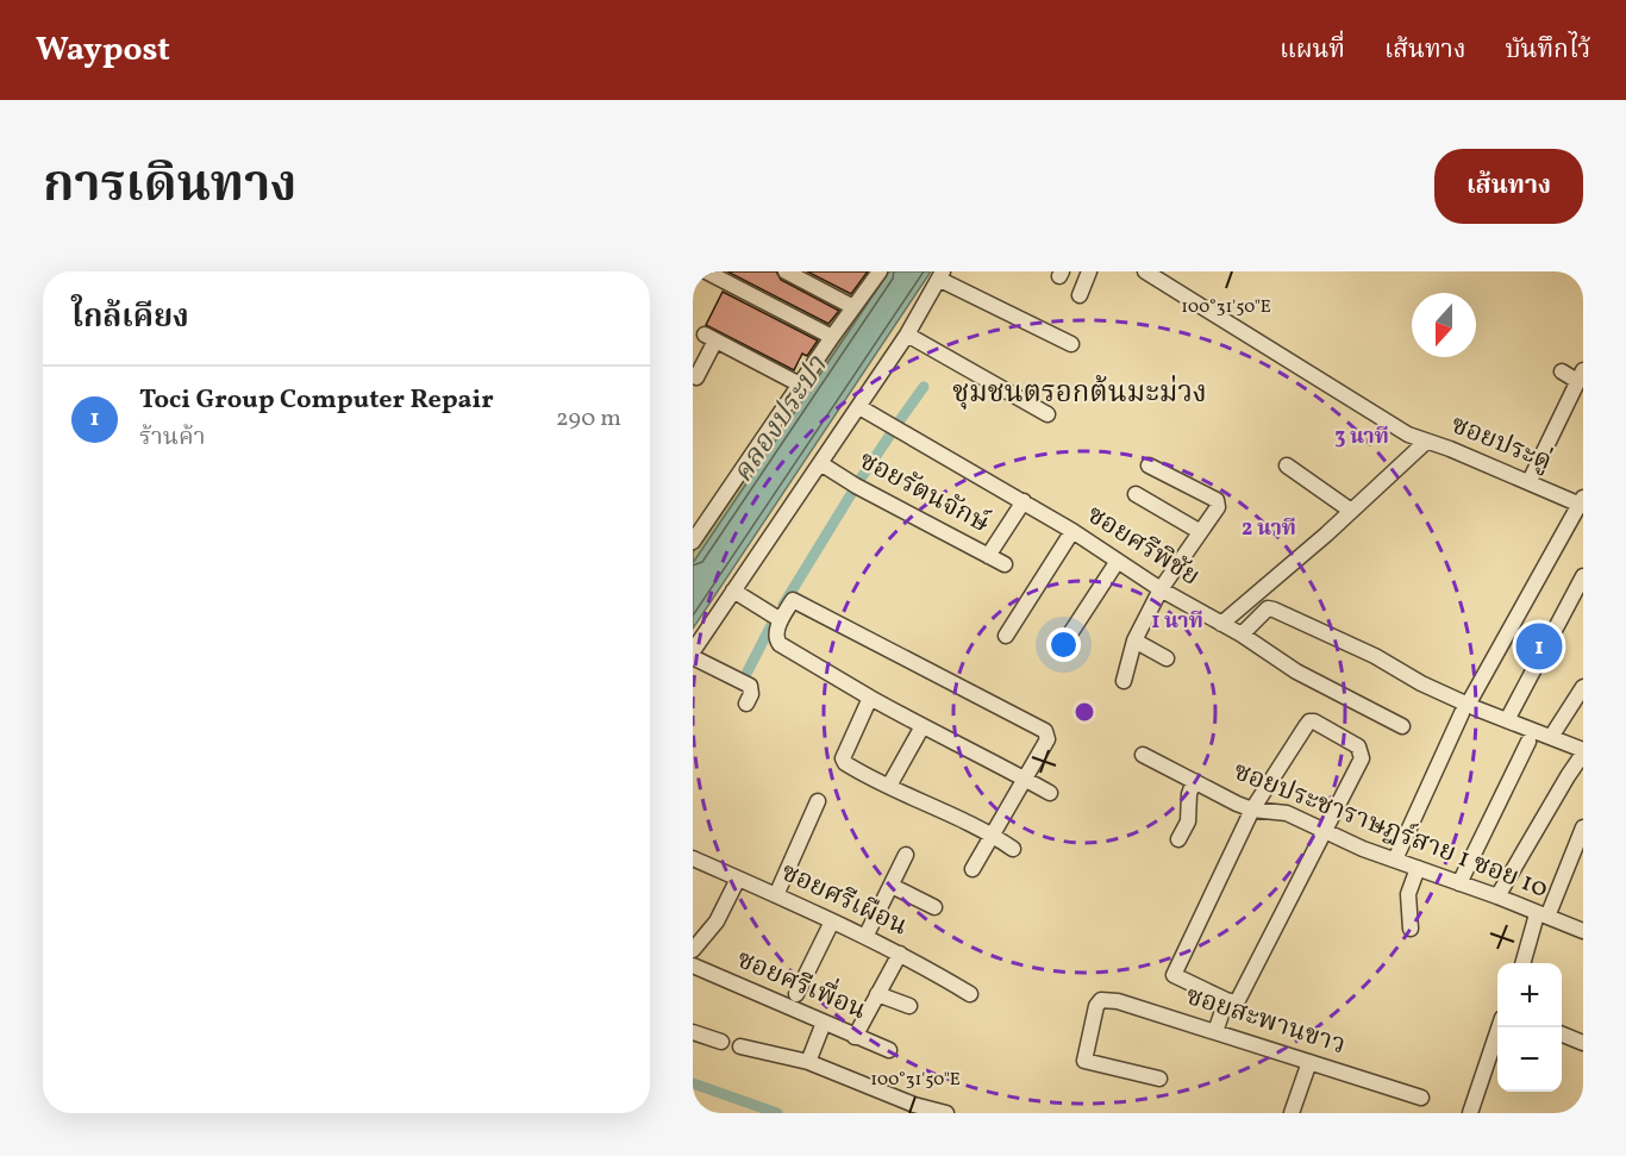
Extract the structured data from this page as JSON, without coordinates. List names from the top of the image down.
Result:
{
  "streets": {
    "street": [
      "ซอยประดู่",
      "ซอยรัตนจักษ์",
      "ซอยศรีพิชัย",
      "ซอยประชาราษฎร์สาย 1 ซอย 10",
      "ซอยศรีเผือน",
      "ซอยศรีเพื่อน",
      "ซอยสะพานขาว"
    ]
  },
  "districts": ["ชุมชนตรอกต้นมะม่วง"],
  "water": ["คลองประปา"],
  "north": "bottom",
  "page": {
    "header": "Waypost",
    "nav": ["แผนที่", "เส้นทาง", "บันทึกไว้"],
    "title": "การเดินทาง",
    "buttons": "เส้นทาง",
    "heading": "ใกล้เคียง",
    "list": [
      {
        "mark": "1",
        "name": "Toci Group Computer Repair",
        "note": "ร้านค้า",
        "value": "290 m"
      }
    ],
    "pins": "1",
    "map_buttons": ["+", "−"]
  },
  "coordinates": ["100°31'50\"E"],
  "rings": ["3 นาที", "2 นาที", "1 นาที"]
}
